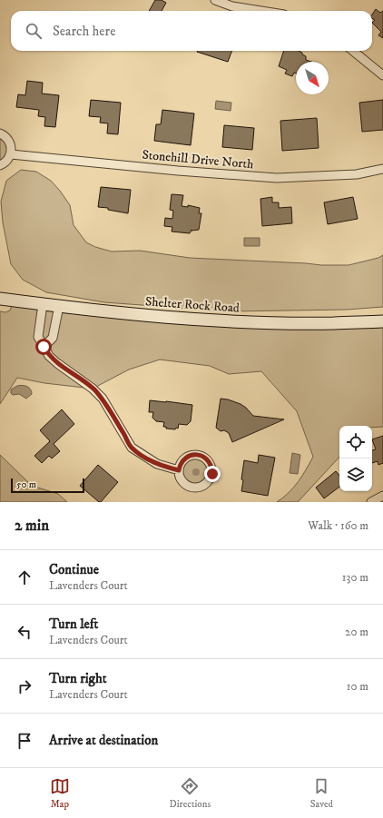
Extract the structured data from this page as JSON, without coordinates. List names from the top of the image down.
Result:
{
  "streets": {
    "main road": ["Shelter Rock Road"],
    "street": ["Stonehill Drive North"]
  },
  "scale_bar": "50 m",
  "north": "bottom right",
  "page": {
    "search": "Search here",
    "scale": "50 m",
    "heading": ["2 min", "Walk · 160 m"],
    "list": [
      ["Continue", "Lavenders Court", "130 m"],
      ["Turn left", "Lavenders Court", "20 m"],
      ["Turn right", "Lavenders Court", "10 m"],
      "Arrive at destination"
    ],
    "nav": ["Map", "Directions", "Saved"]
  }
}
